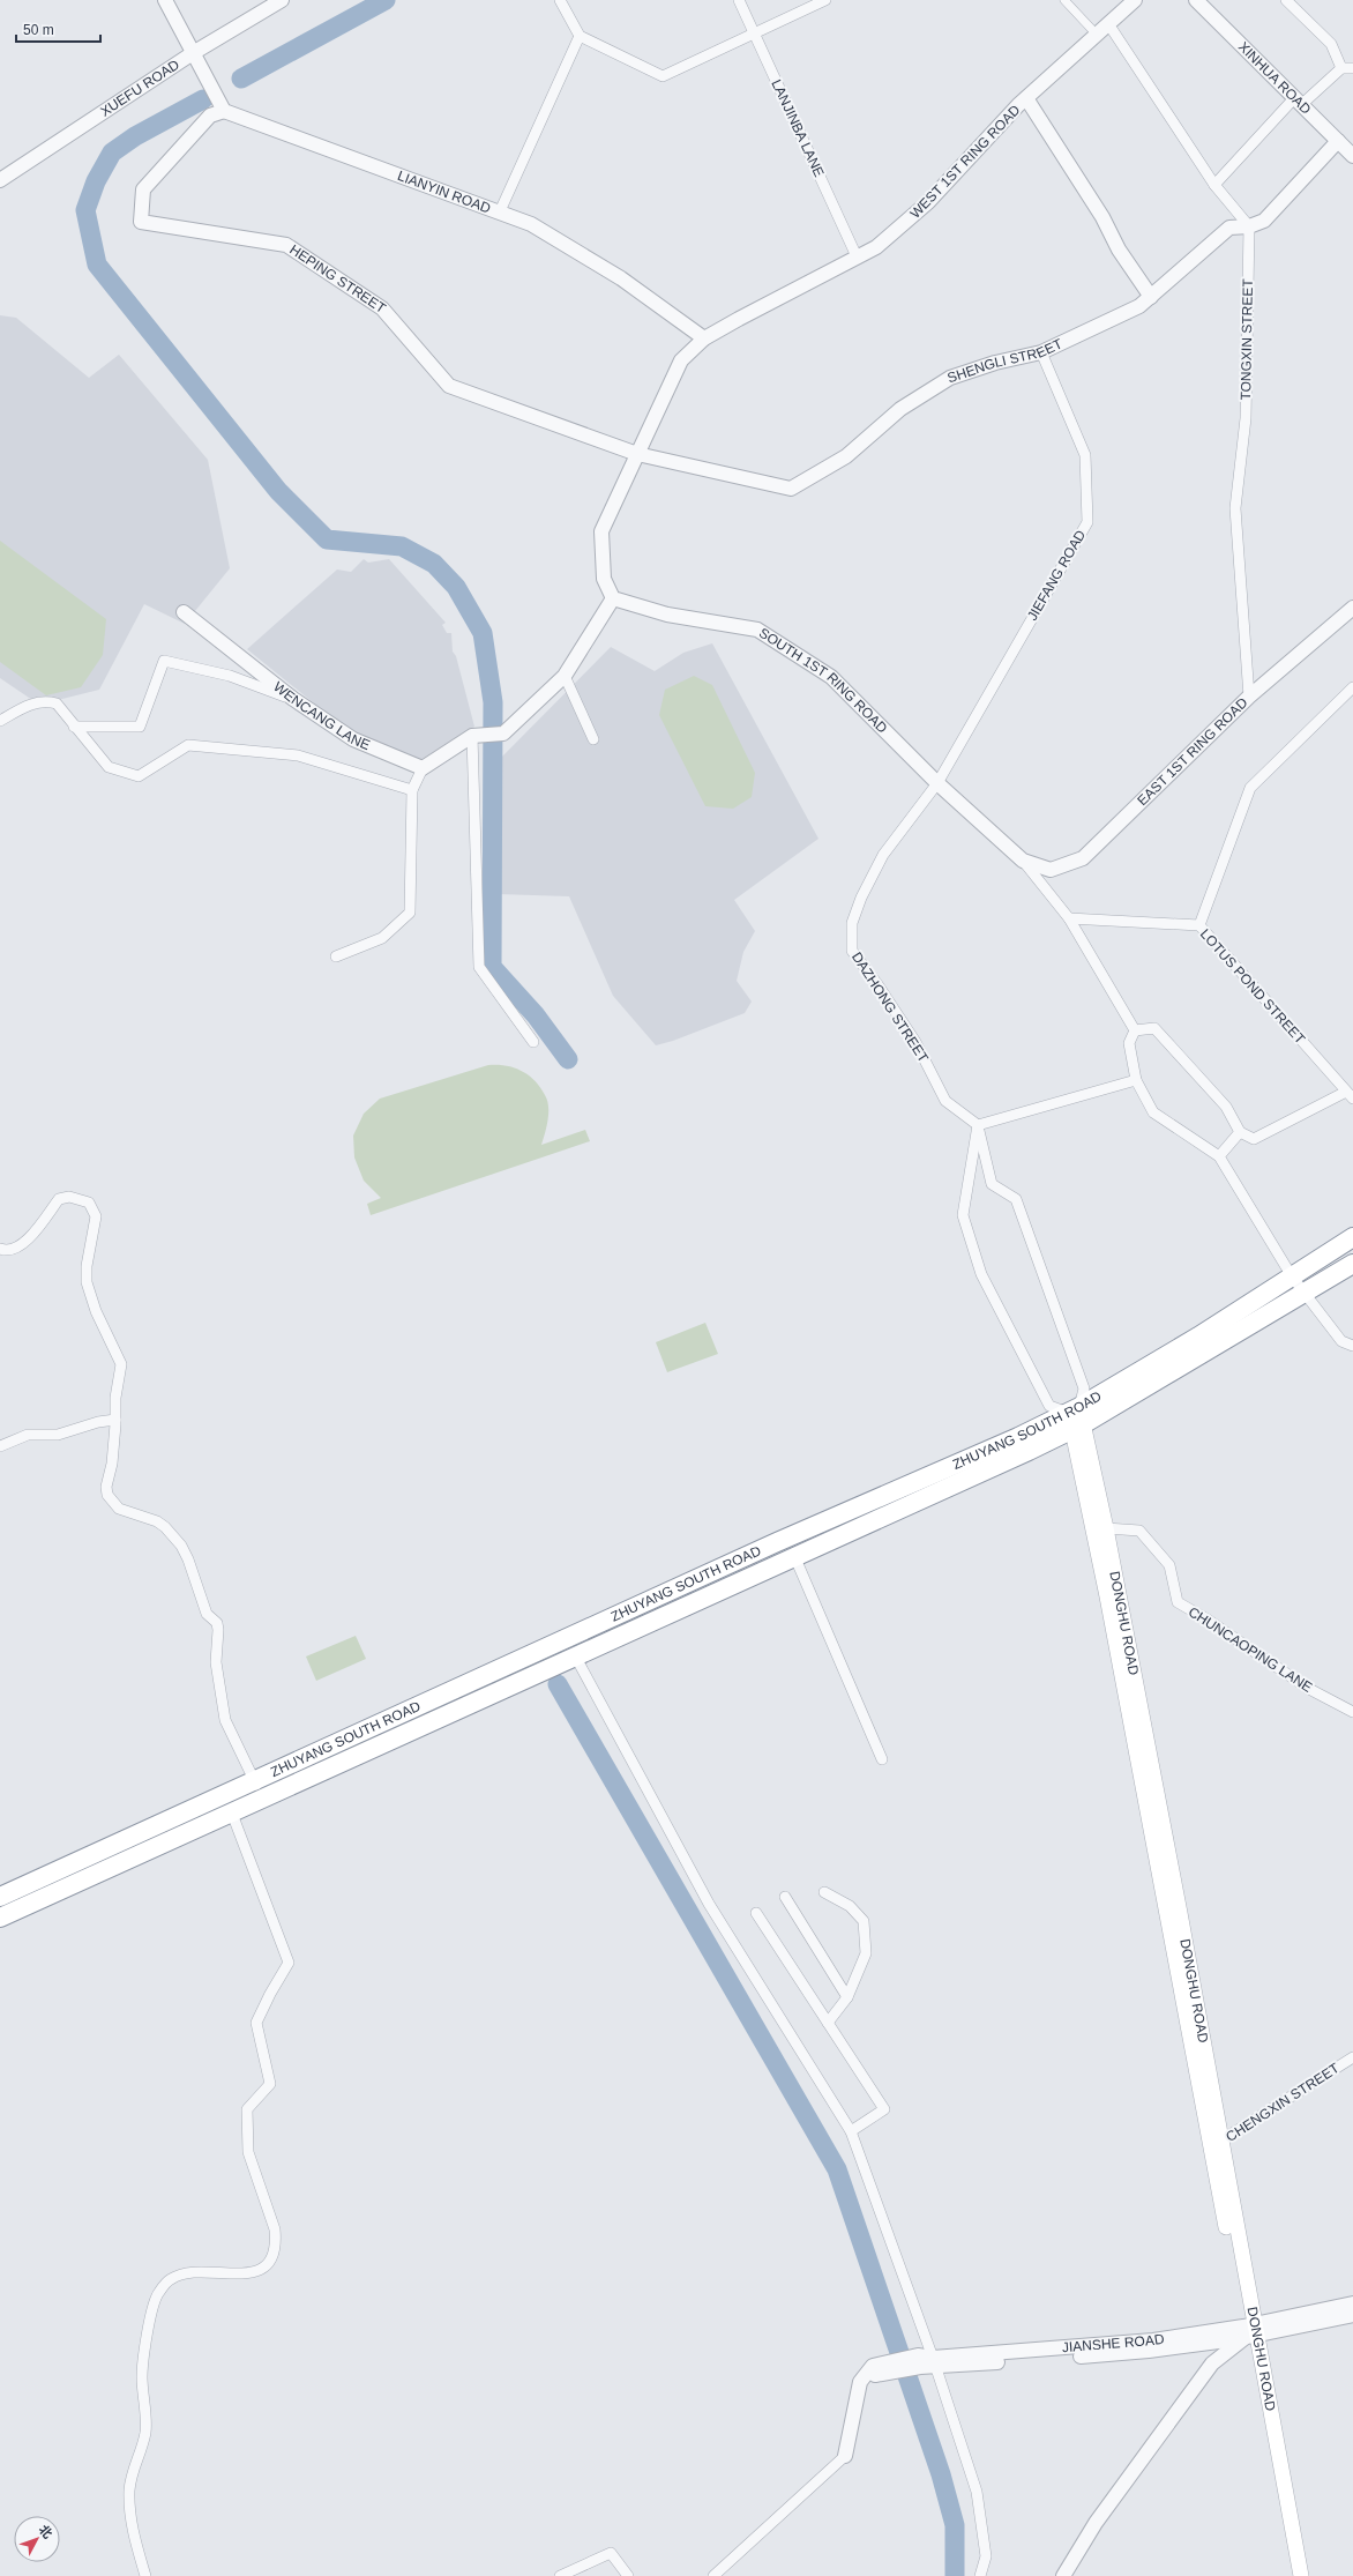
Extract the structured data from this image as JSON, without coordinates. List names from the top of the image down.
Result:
{
  "streets": {
    "highway": ["ZHUYANG SOUTH ROAD"],
    "main road": ["DONGHU ROAD"],
    "street": [
      "XINHUA ROAD",
      "XUEFU ROAD",
      "LANJINBA LANE",
      "WEST 1ST RING ROAD",
      "LIANYIN ROAD",
      "HEPING STREET",
      "TONGXIN STREET",
      "SHENGLI STREET",
      "JIEFANG ROAD",
      "SOUTH 1ST RING ROAD",
      "WENCANG LANE",
      "EAST 1ST RING ROAD",
      "LOTUS POND STREET",
      "DAZHONG STREET",
      "CHUNCAOPING LANE",
      "CHENGXIN STREET",
      "JIANSHE ROAD"
    ]
  },
  "crossings": [
    ["XINHUA ROAD", "SHENGLI STREET"],
    ["LANJINBA LANE", "WEST 1ST RING ROAD"],
    ["WEST 1ST RING ROAD", "LIANYIN ROAD"],
    ["LIANYIN ROAD", "HEPING STREET"],
    ["HEPING STREET", "SHENGLI STREET"],
    ["TONGXIN STREET", "SHENGLI STREET"],
    ["TONGXIN STREET", "EAST 1ST RING ROAD"],
    ["SHENGLI STREET", "JIEFANG ROAD"],
    ["JIEFANG ROAD", "SOUTH 1ST RING ROAD"],
    ["JIEFANG ROAD", "DAZHONG STREET"],
    ["SOUTH 1ST RING ROAD", "EAST 1ST RING ROAD"],
    ["SOUTH 1ST RING ROAD", "DAZHONG STREET"],
    ["ZHUYANG SOUTH ROAD", "DONGHU ROAD"],
    ["DONGHU ROAD", "CHUNCAOPING LANE"],
    ["DONGHU ROAD", "CHENGXIN STREET"],
    ["DONGHU ROAD", "JIANSHE ROAD"]
  ],
  "scale_bar": "50 m",
  "north": "top right"
}
